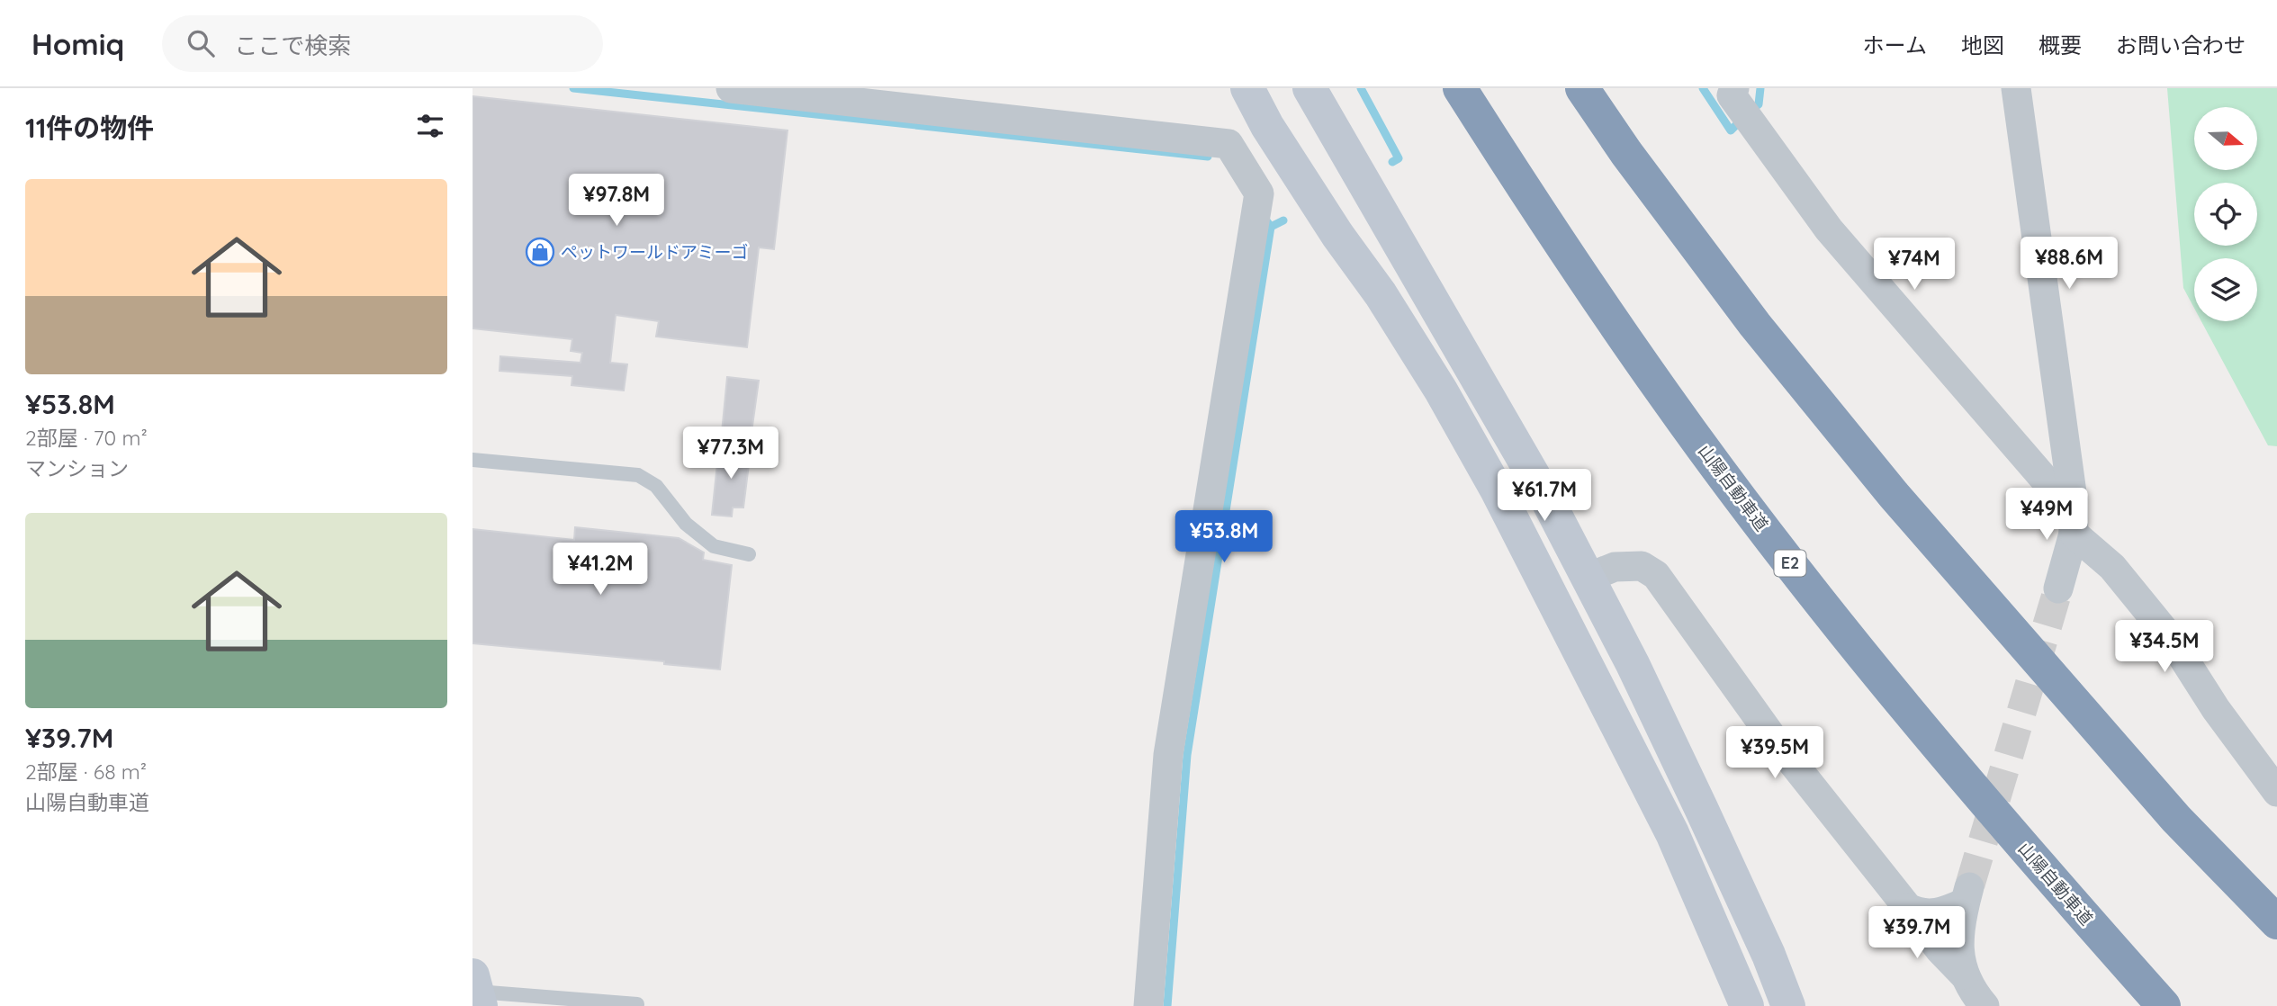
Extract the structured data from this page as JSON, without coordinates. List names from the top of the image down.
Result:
{
  "streets": {
    "highway": ["山陽自動車道", "E2"]
  },
  "places": {
    "shop": ["ペットワールドアミーゴ"]
  },
  "north": "right",
  "page": {
    "header": "Homiq",
    "search": "ここで検索",
    "nav": [
      "ホーム",
      "地図",
      "概要",
      "お問い合わせ"
    ],
    "heading": "11件の物件",
    "list": [
      {
        "name": "¥53.8M",
        "note": "2部屋 · 70 m² · マンション"
      },
      {
        "name": "¥39.7M",
        "note": "2部屋 · 68 m² · 山陽自動車道"
      }
    ],
    "price": [
      "¥97.8M",
      "¥88.6M",
      "¥74M",
      "¥77.3M",
      "¥61.7M",
      "¥49M",
      "¥53.8M",
      "¥41.2M",
      "¥34.5M",
      "¥39.5M",
      "¥39.7M"
    ]
  }
}
